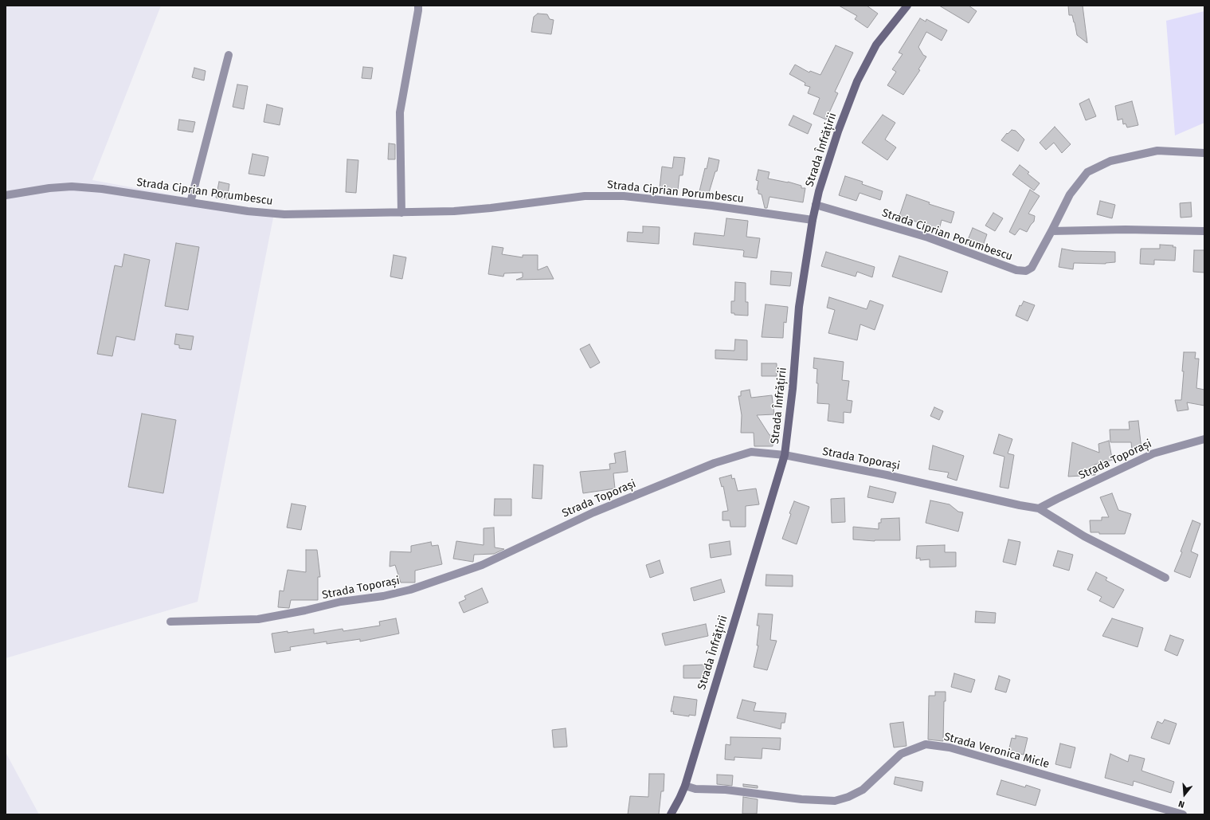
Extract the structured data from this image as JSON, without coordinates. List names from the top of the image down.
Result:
{
  "streets": {
    "main road": ["Strada Înfrățirii"],
    "street": ["Strada Ciprian Porumbescu", "Strada Toporași", "Strada Veronica Micle"]
  },
  "crossings": [
    ["Strada Înfrățirii", "Strada Ciprian Porumbescu"],
    ["Strada Înfrățirii", "Strada Toporași"],
    ["Strada Înfrățirii", "Strada Veronica Micle"]
  ],
  "north": "bottom"
}
